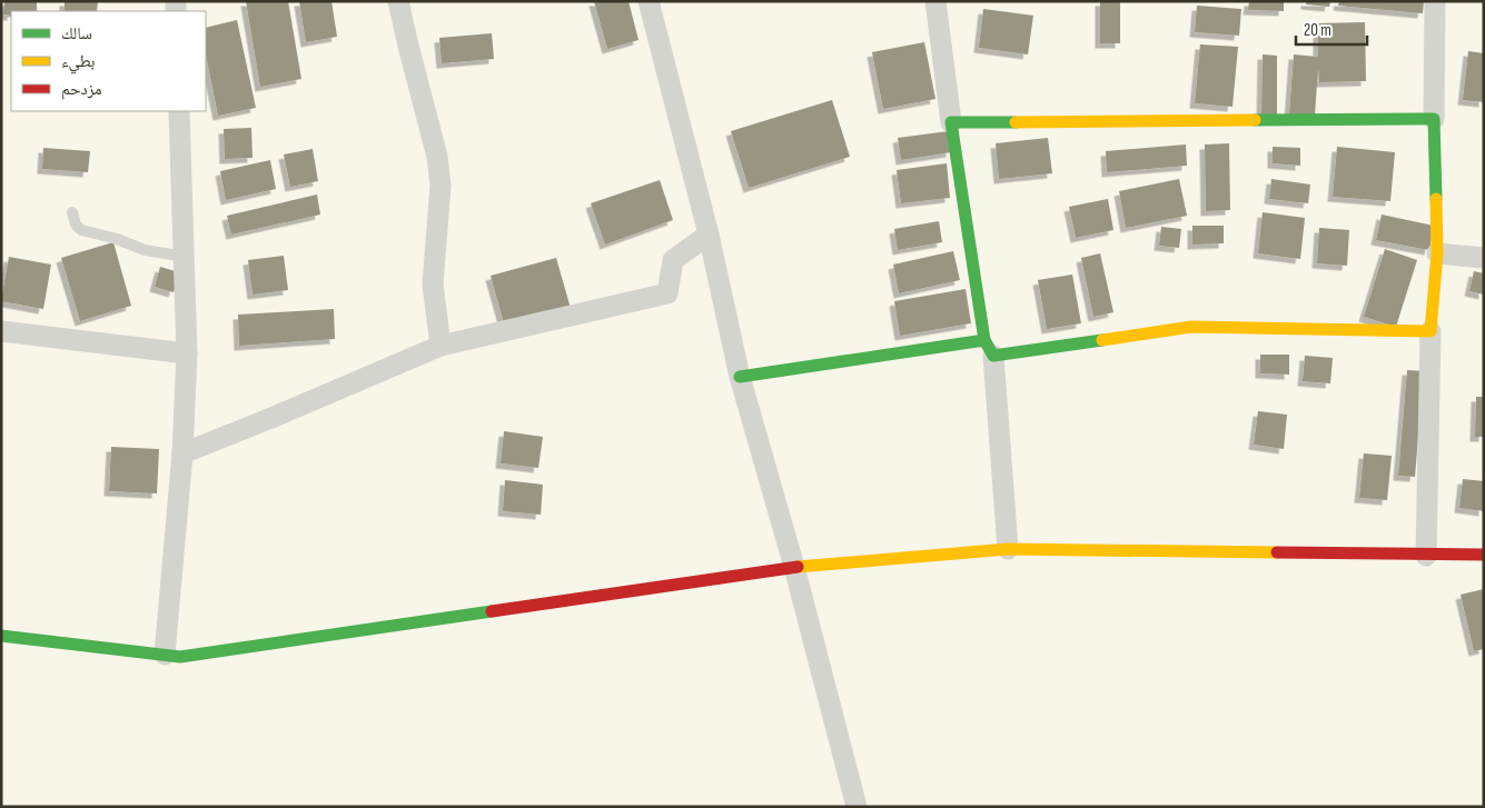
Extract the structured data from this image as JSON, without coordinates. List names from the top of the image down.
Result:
{
  "legend": ["سالك", "بطيء", "مزدحم"],
  "scale_bar": "20 m"
}
